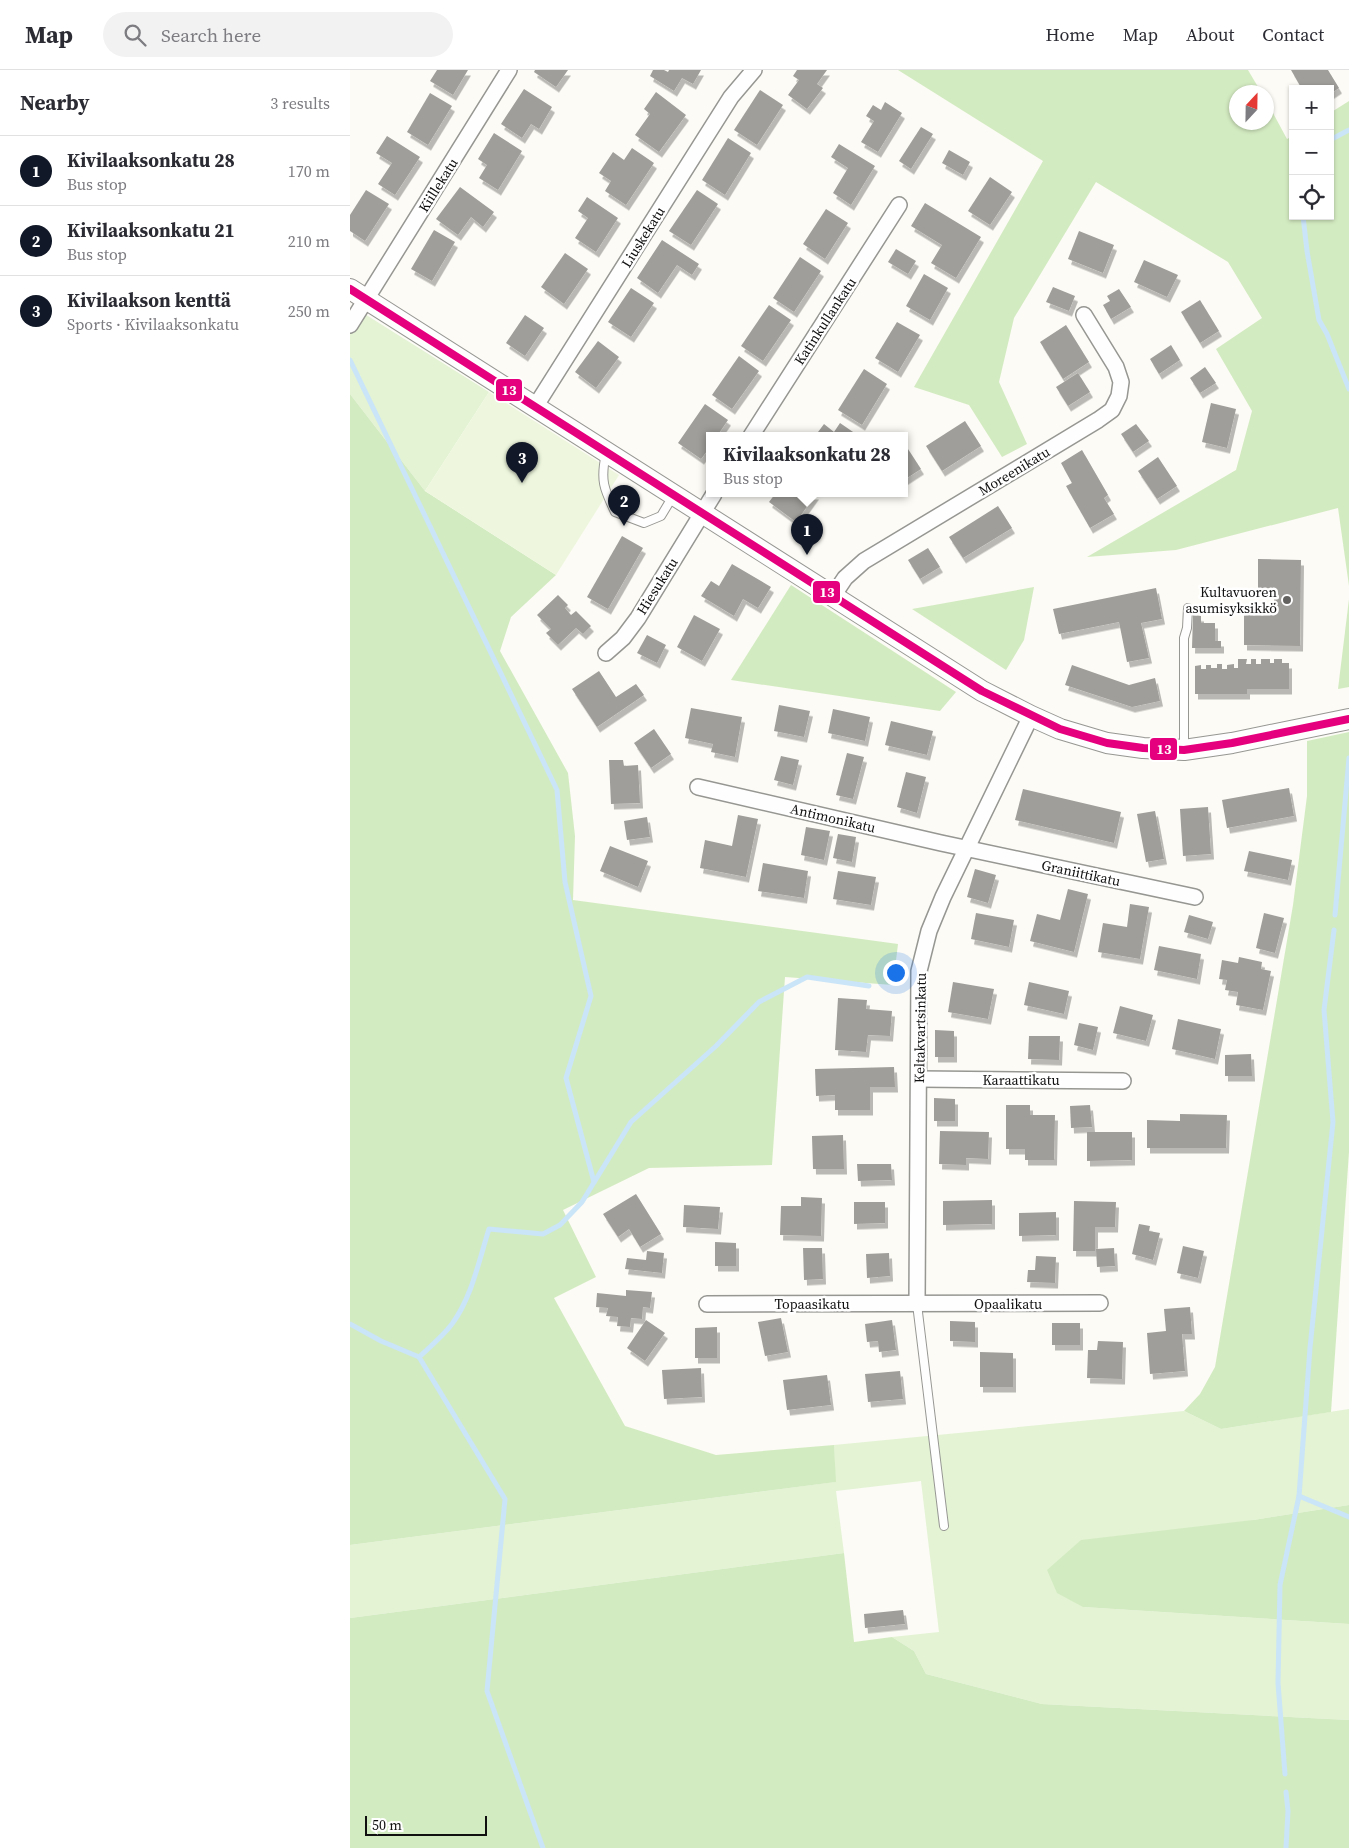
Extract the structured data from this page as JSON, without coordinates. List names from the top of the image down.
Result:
{
  "streets": {
    "street": [
      "Kiillekatu",
      "Liuskekatu",
      "Katinkullankatu",
      "Moreenikatu",
      "Hiesukatu",
      "Antimonikatu",
      "Graniittikatu",
      "Keltakvartsinkatu",
      "Karaattikatu",
      "Topaasikatu",
      "Opaalikatu"
    ]
  },
  "crossings": [
    ["Antimonikatu", "Graniittikatu"],
    ["Antimonikatu", "Keltakvartsinkatu"],
    ["Graniittikatu", "Keltakvartsinkatu"],
    ["Keltakvartsinkatu", "Karaattikatu"],
    ["Keltakvartsinkatu", "Topaasikatu"],
    ["Keltakvartsinkatu", "Opaalikatu"],
    ["Topaasikatu", "Opaalikatu"]
  ],
  "places": ["Kultavuoren asumisyksikkö"],
  "lines": ["transit line 13"],
  "scale_bar": "50 m",
  "north": "top",
  "page": {
    "header": "Map",
    "search": "Search here",
    "nav": [
      "Home",
      "Map",
      "About",
      "Contact"
    ],
    "heading": ["Nearby", "3 results"],
    "map_buttons": ["+", "−"],
    "list": [
      {
        "mark": "1",
        "name": "Kivilaaksonkatu 28",
        "note": "Bus stop",
        "value": "170 m"
      },
      {
        "mark": "2",
        "name": "Kivilaaksonkatu 21",
        "note": "Bus stop",
        "value": "210 m"
      },
      {
        "mark": "3",
        "name": "Kivilaakson kenttä",
        "note": "Sports · Kivilaaksonkatu",
        "value": "250 m"
      }
    ],
    "popup": ["Kivilaaksonkatu 28", "Bus stop"],
    "pins": ["3", "2", "1"],
    "scale": "50 m"
  }
}
